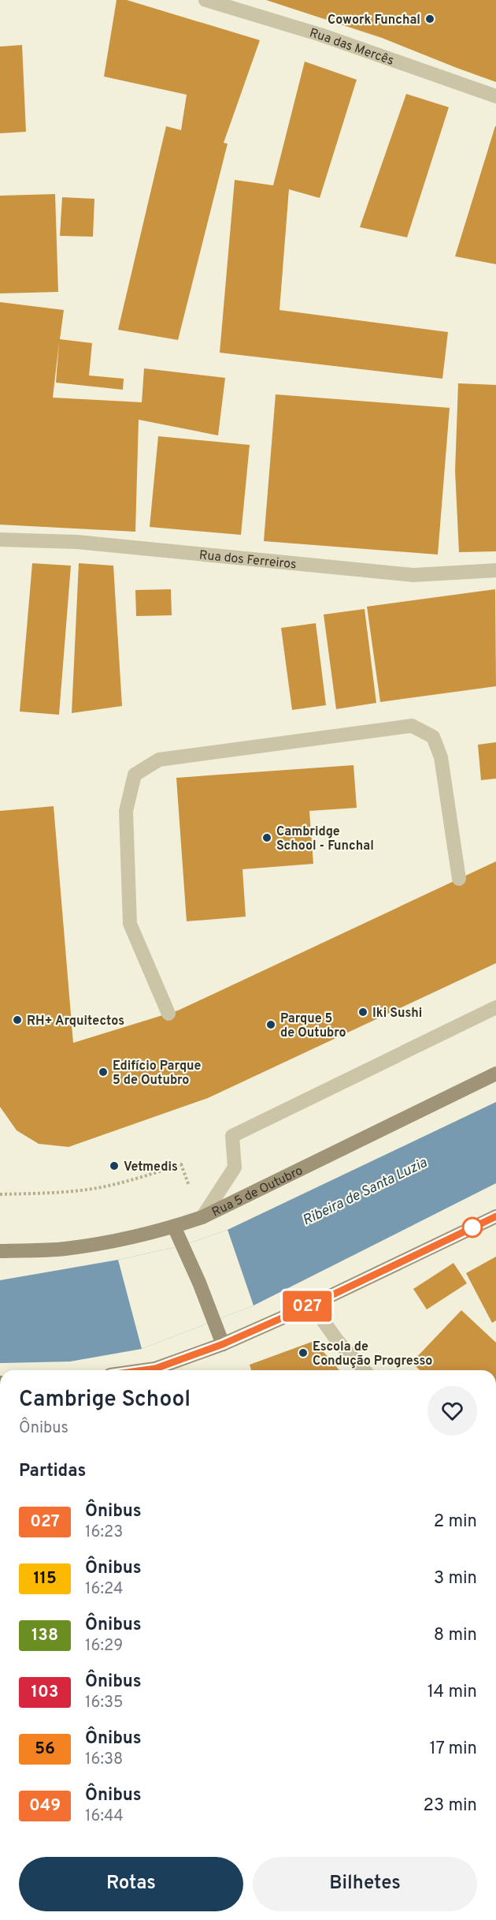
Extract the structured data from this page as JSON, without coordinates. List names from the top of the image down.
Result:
{
  "streets": {
    "main road": ["Rua 5 de Outubro"],
    "street": ["Rua das Mercês", "Rua dos Ferreiros"]
  },
  "water": ["Ribeira de Santa Luzia"],
  "places": [
    "Cowork Funchal",
    "Cambridge School - Funchal",
    "Iki Sushi",
    "RH+ Arquitectos",
    "Parque 5 de Outubro",
    "Edifício Parque 5 de Outubro",
    "Vetmedis",
    "Escola de Condução Progresso"
  ],
  "lines": ["bus line 027"],
  "page": {
    "on_map": "027",
    "heading": [
      ["Cambrige School", "Ônibus"],
      "Partidas"
    ],
    "list": [
      {
        "mark": "027",
        "name": "Ônibus",
        "note": "16:23",
        "value": "2 min"
      },
      {
        "mark": "115",
        "name": "Ônibus",
        "note": "16:24",
        "value": "3 min"
      },
      {
        "mark": "138",
        "name": "Ônibus",
        "note": "16:29",
        "value": "8 min"
      },
      {
        "mark": "103",
        "name": "Ônibus",
        "note": "16:35",
        "value": "14 min"
      },
      {
        "mark": "56",
        "name": "Ônibus",
        "note": "16:38",
        "value": "17 min"
      },
      {
        "mark": "049",
        "name": "Ônibus",
        "note": "16:44",
        "value": "23 min"
      }
    ],
    "buttons": ["Rotas", "Bilhetes"]
  }
}
